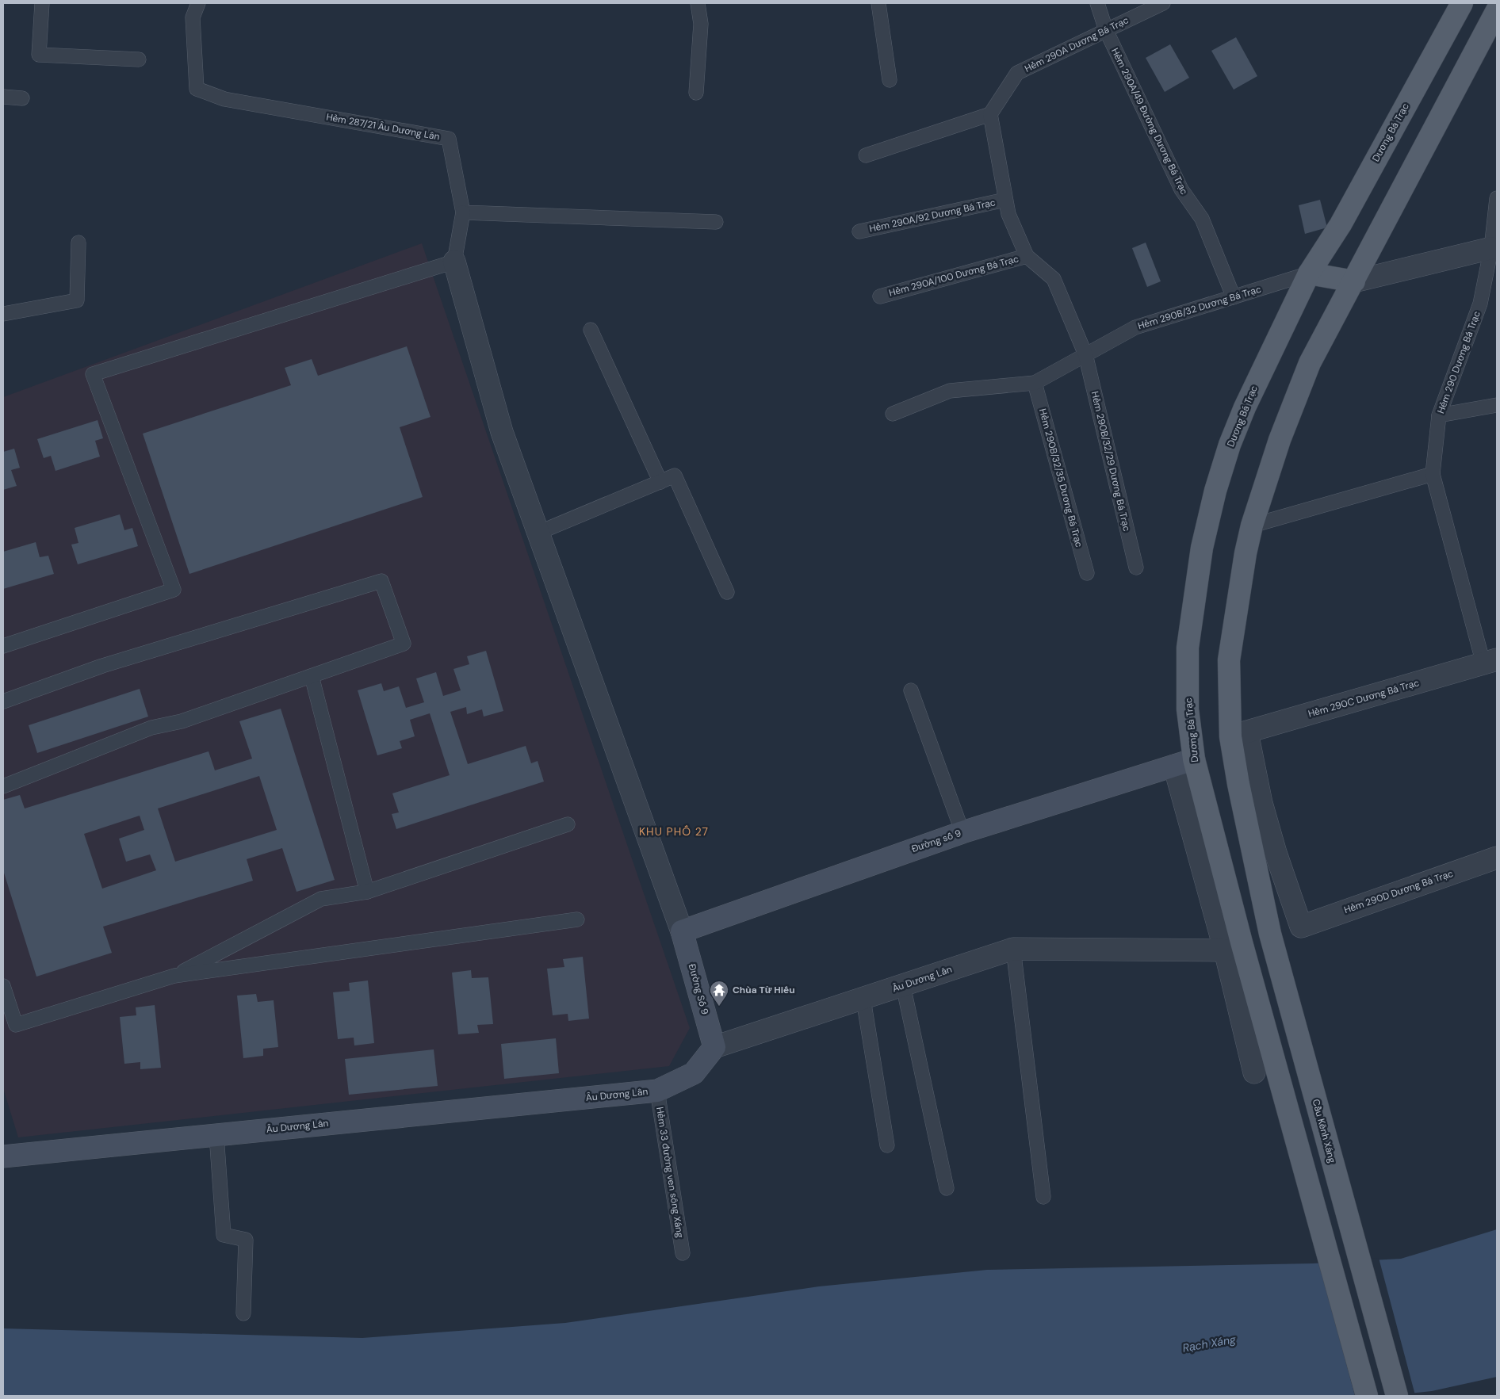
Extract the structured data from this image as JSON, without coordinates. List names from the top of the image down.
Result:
{
  "streets": {
    "main road": ["Dương Bá Trạc", "Cầu Kênh Xáng"],
    "street": [
      "Hẻm 290C Dương Bá Trạc",
      "Đường số 9",
      "Hẻm 290D Dương Bá Trạc",
      "Âu Dương Lân",
      "Đường Số 9"
    ],
    "lane": [
      "Hẻm 290A Dương Bá Trạc",
      "Hẻm 290A/49 Đường Dương Bá Trạc",
      "Hẻm 287/21 Âu Dương Lân",
      "Hẻm 290A/92 Dương Bá Trạc",
      "Hẻm 290A/100 Dương Bá Trạc",
      "Hẻm 290B/32 Dương Bá Trạc",
      "Hẻm 290 Dương Bá Trạc",
      "Hẻm 290B/32/29 Dương Bá Trạc",
      "Hẻm 290B/32/35 Dương Bá Trạc",
      "Hẻm 33 đường ven sông Xáng"
    ]
  },
  "crossings": [
    ["Hẻm 290A Dương Bá Trạc", "Hẻm 290A/49 Đường Dương Bá Trạc"],
    ["Hẻm 290A/49 Đường Dương Bá Trạc", "Hẻm 290B/32 Dương Bá Trạc"],
    ["Dương Bá Trạc", "Hẻm 290B/32 Dương Bá Trạc"],
    ["Dương Bá Trạc", "Đường số 9"],
    ["Hẻm 290B/32 Dương Bá Trạc", "Hẻm 290B/32/29 Dương Bá Trạc"],
    ["Hẻm 290B/32 Dương Bá Trạc", "Hẻm 290B/32/35 Dương Bá Trạc"],
    ["Hẻm 290 Dương Bá Trạc", "Hẻm 290C Dương Bá Trạc"],
    ["Hẻm 290C Dương Bá Trạc", "Hẻm 290D Dương Bá Trạc"],
    ["Hẻm 290C Dương Bá Trạc", "Cầu Kênh Xáng"],
    ["Đường số 9", "Đường Số 9"],
    ["Hẻm 290D Dương Bá Trạc", "Cầu Kênh Xáng"],
    ["Âu Dương Lân", "Đường Số 9"],
    ["Âu Dương Lân", "Hẻm 33 đường ven sông Xáng"]
  ],
  "districts": ["KHU PHỐ 27"],
  "water": ["Rạch Xáng"],
  "places": {
    "temple": ["Chùa Từ Hiếu"]
  }
}
